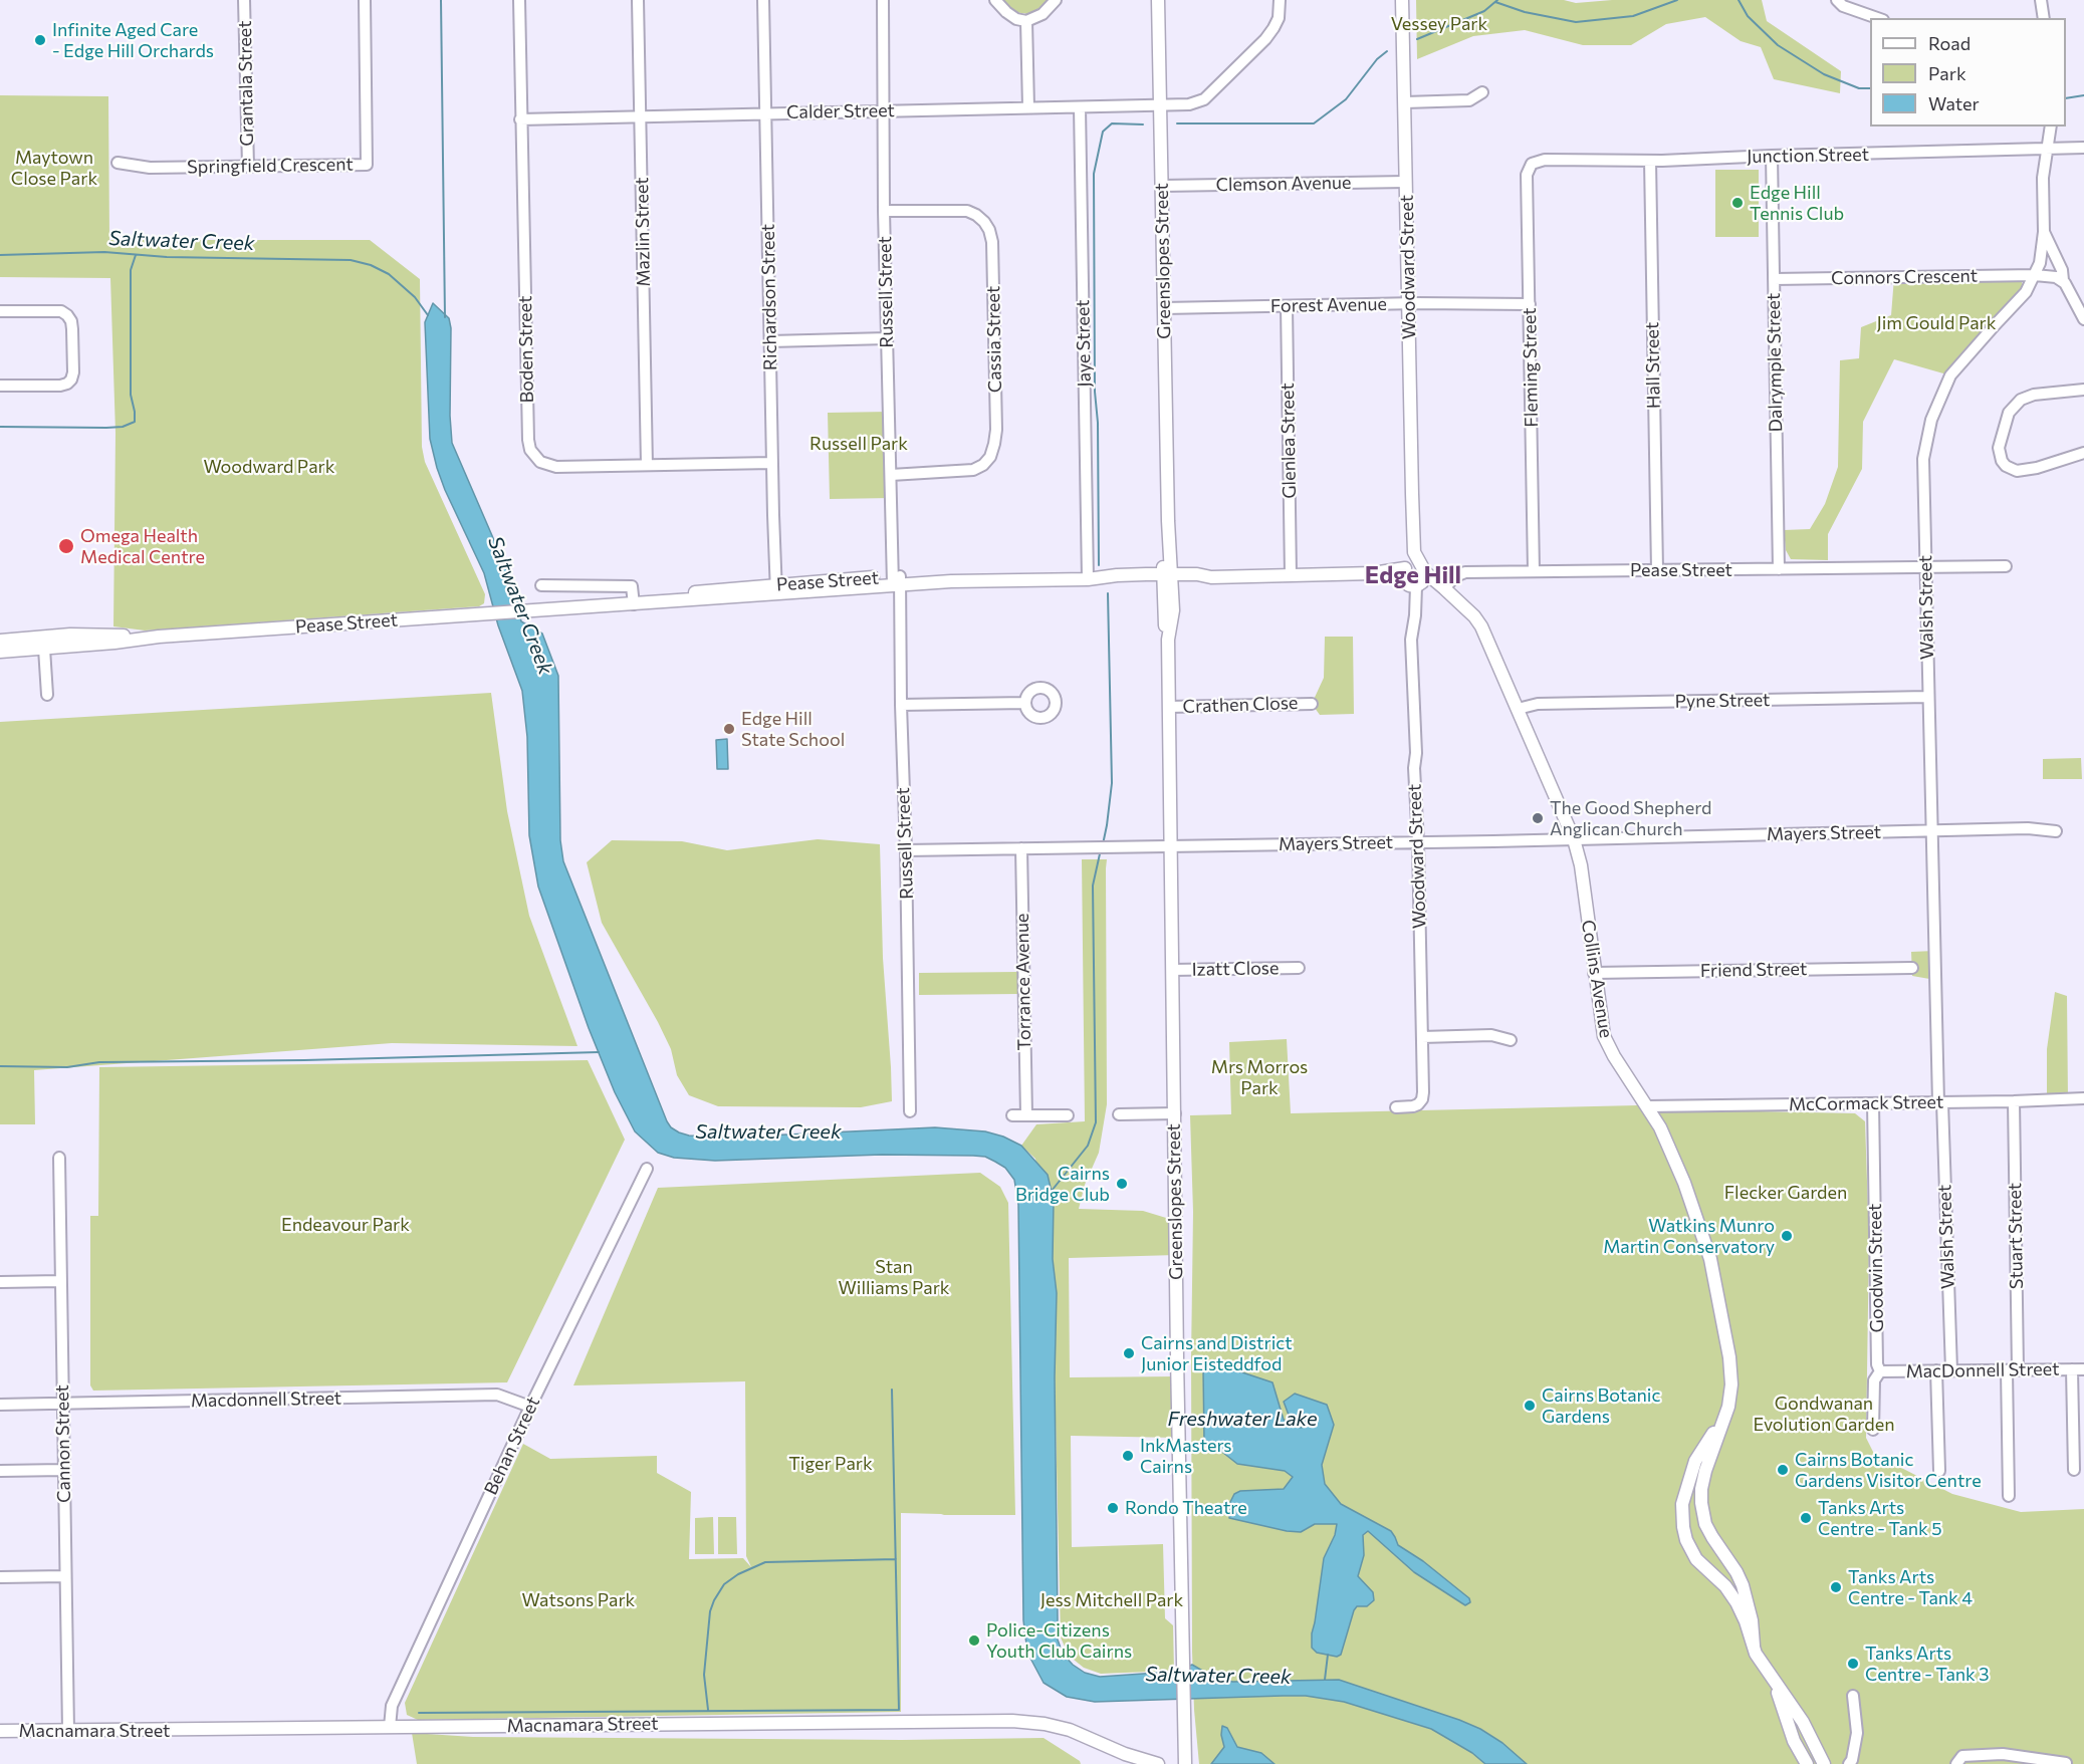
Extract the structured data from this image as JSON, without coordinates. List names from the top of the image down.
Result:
{
  "streets": {
    "street": [
      "Grantala Street",
      "Calder Street",
      "Junction Street",
      "Springfield Crescent",
      "Clemson Avenue",
      "Mazlin Street",
      "Greenslopes Street",
      "Woodward Street",
      "Connors Crescent",
      "Russell Street",
      "Richardson Street",
      "Forest Avenue",
      "Cassia Street",
      "Jaye Street",
      "Boden Street",
      "Dalrymple Street",
      "Hall Street",
      "Fleming Street",
      "Glenlea Street",
      "Pease Street",
      "Walsh Street",
      "Pyne Street",
      "Crathen Close",
      "Mayers Street",
      "Izatt Close",
      "Friend Street",
      "Collins Avenue",
      "Torrance Avenue",
      "McCormack Street",
      "Stuart Street",
      "Goodwin Street",
      "MacDonnell Street",
      "Macdonnell Street",
      "Cannon Street",
      "Behan Street",
      "Macnamara Street"
    ]
  },
  "crossings": [
    ["Grantala Street", "Springfield Crescent"],
    ["Calder Street", "Mazlin Street"],
    ["Calder Street", "Greenslopes Street"],
    ["Calder Street", "Russell Street"],
    ["Calder Street", "Richardson Street"],
    ["Calder Street", "Jaye Street"],
    ["Calder Street", "Boden Street"],
    ["Junction Street", "Dalrymple Street"],
    ["Junction Street", "Hall Street"],
    ["Junction Street", "Fleming Street"],
    ["Junction Street", "Walsh Street"],
    ["Clemson Avenue", "Greenslopes Street"],
    ["Clemson Avenue", "Woodward Street"],
    ["Mazlin Street", "Boden Street"],
    ["Greenslopes Street", "Forest Avenue"],
    ["Greenslopes Street", "Pease Street"],
    ["Greenslopes Street", "Crathen Close"],
    ["Greenslopes Street", "Mayers Street"],
    ["Greenslopes Street", "Izatt Close"],
    ["Woodward Street", "Forest Avenue"],
    ["Woodward Street", "Pease Street"],
    ["Woodward Street", "Mayers Street"],
    ["Woodward Street", "Collins Avenue"],
    ["Connors Crescent", "Dalrymple Street"],
    ["Connors Crescent", "Walsh Street"],
    ["Russell Street", "Cassia Street"],
    ["Russell Street", "Pease Street"],
    ["Russell Street", "Mayers Street"],
    ["Richardson Street", "Boden Street"],
    ["Richardson Street", "Pease Street"],
    ["Forest Avenue", "Fleming Street"],
    ["Forest Avenue", "Glenlea Street"],
    ["Jaye Street", "Pease Street"],
    ["Dalrymple Street", "Pease Street"],
    ["Hall Street", "Pease Street"],
    ["Fleming Street", "Pease Street"],
    ["Glenlea Street", "Pease Street"],
    ["Pease Street", "Walsh Street"],
    ["Pease Street", "Collins Avenue"],
    ["Walsh Street", "Pyne Street"],
    ["Walsh Street", "Mayers Street"],
    ["Walsh Street", "McCormack Street"],
    ["Walsh Street", "MacDonnell Street"],
    ["Pyne Street", "Collins Avenue"],
    ["Mayers Street", "Collins Avenue"],
    ["Mayers Street", "Torrance Avenue"],
    ["Friend Street", "Collins Avenue"],
    ["Collins Avenue", "McCormack Street"],
    ["McCormack Street", "Stuart Street"],
    ["McCormack Street", "Goodwin Street"],
    ["Stuart Street", "MacDonnell Street"],
    ["Goodwin Street", "MacDonnell Street"],
    ["Macdonnell Street", "Cannon Street"],
    ["Macdonnell Street", "Behan Street"],
    ["Cannon Street", "Macnamara Street"],
    ["Behan Street", "Macnamara Street"]
  ],
  "districts": ["Edge Hill"],
  "water": ["Saltwater Creek", "Freshwater Lake"],
  "parks": [
    "Vessey Park",
    "Maytown Close Park",
    "Jim Gould Park",
    "Russell Park",
    "Woodward Park",
    "Mrs Morros Park",
    "Flecker Garden",
    "Endeavour Park",
    "Stan Williams Park",
    "Gondwanan Evolution Garden",
    "Tiger Park",
    "Watsons Park",
    "Jess Mitchell Park"
  ],
  "places": [
    "Infinite Aged Care - Edge Hill Orchards",
    "Edge Hill Tennis Club",
    "Omega Health Medical Centre",
    "Edge Hill State School",
    "The Good Shepherd Anglican Church",
    "Cairns Bridge Club",
    "Watkins Munro Martin Conservatory",
    "Cairns and District Junior Eisteddfod",
    "Cairns Botanic Gardens",
    "InkMasters Cairns",
    "Cairns Botanic Gardens Visitor Centre",
    "Rondo Theatre",
    "Tanks Arts Centre - Tank 5",
    "Tanks Arts Centre - Tank 4",
    "Police-Citizens Youth Club Cairns",
    "Tanks Arts Centre - Tank 3"
  ],
  "legend": ["Road", "Park", "Water"]
}
